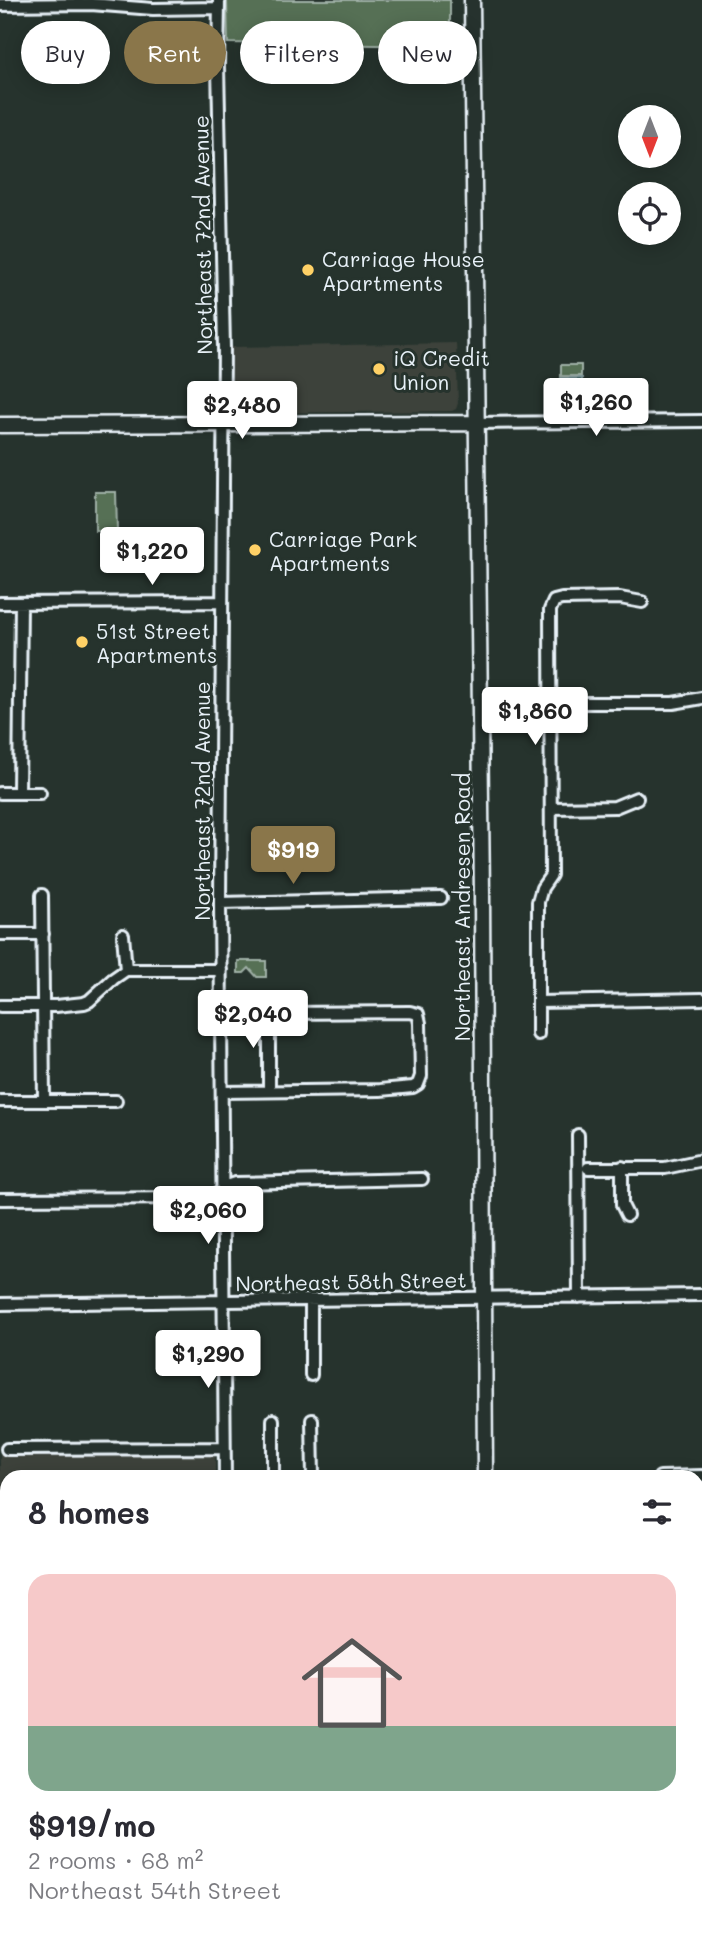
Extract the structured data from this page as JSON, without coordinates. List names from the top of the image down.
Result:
{
  "streets": {
    "main road": ["Northeast Andresen Road"],
    "street": ["Northeast 72nd Avenue", "Northeast 58th Street"]
  },
  "crossings": [
    ["Northeast 72nd Avenue", "Northeast 58th Street"],
    ["Northeast Andresen Road", "Northeast 58th Street"]
  ],
  "places": [
    "Carriage House Apartments",
    "iQ Credit Union",
    "Carriage Park Apartments",
    "51st Street Apartments"
  ],
  "north": "bottom",
  "page": {
    "chip": [
      "Buy",
      "Rent",
      "Filters",
      "New"
    ],
    "price": [
      "$1,260",
      "$2,480",
      "$1,220",
      "$1,860",
      "$919",
      "$2,040",
      "$2,060",
      "$1,290"
    ],
    "heading": "8 homes",
    "list": [
      {
        "name": "$919/mo",
        "note": "2 rooms · 68 m² · Northeast 54th Street"
      }
    ]
  }
}
